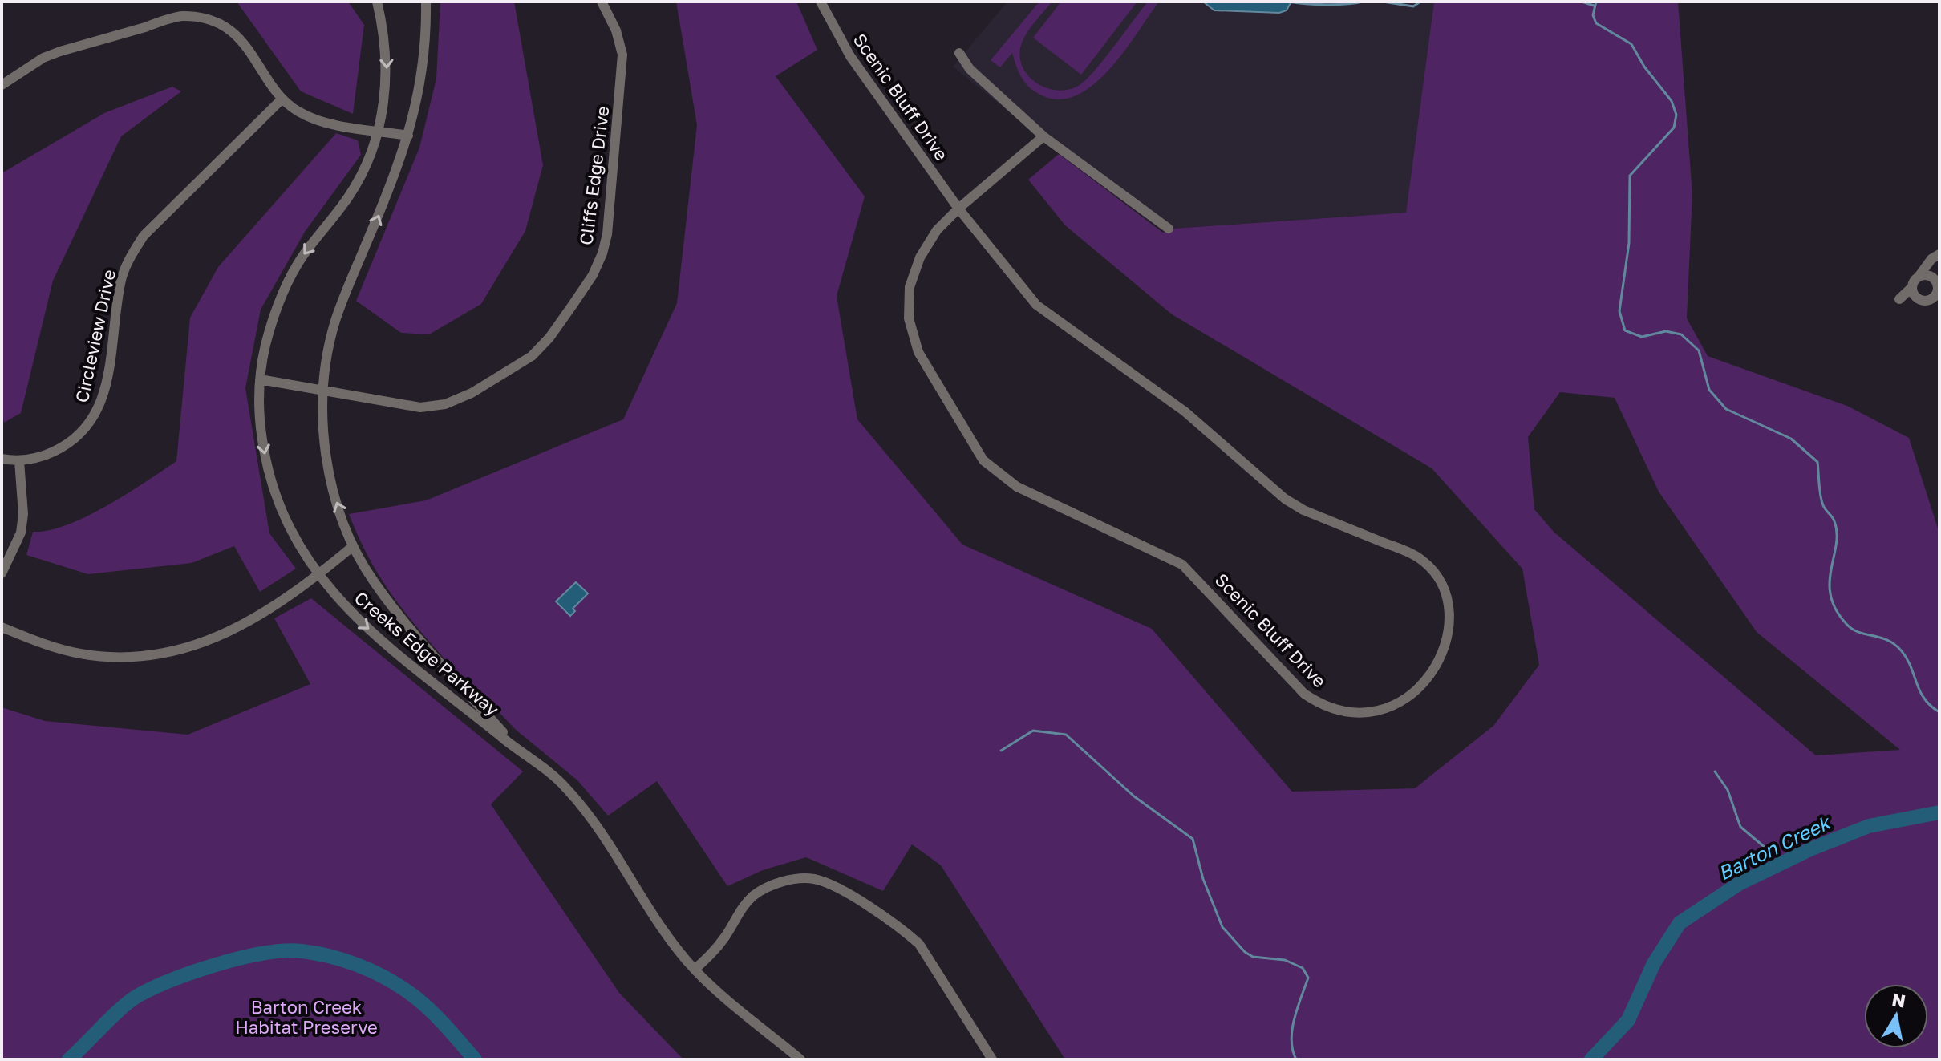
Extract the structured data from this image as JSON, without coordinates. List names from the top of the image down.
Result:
{
  "streets": {
    "street": [
      "Scenic Bluff Drive",
      "Cliffs Edge Drive",
      "Circleview Drive",
      "Creeks Edge Parkway"
    ]
  },
  "crossings": [
    ["Cliffs Edge Drive", "Creeks Edge Parkway"]
  ],
  "water": ["Barton Creek"],
  "parks": ["Barton Creek Habitat Preserve"],
  "north": "top"
}
